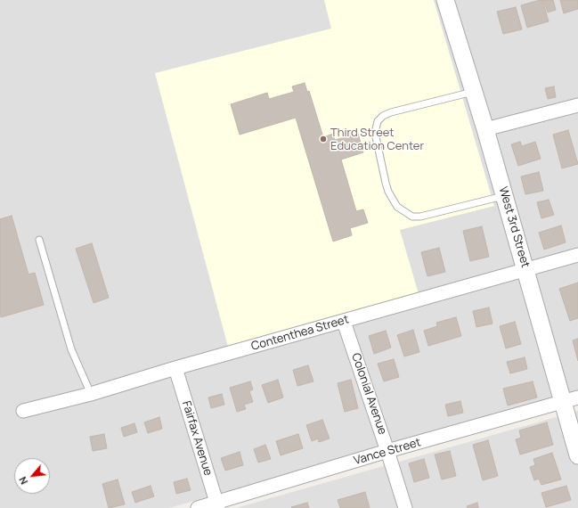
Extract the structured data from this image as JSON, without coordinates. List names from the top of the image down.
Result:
{
  "streets": {
    "street": [
      "West 3rd Street",
      "Contenthea Street",
      "Colonial Avenue",
      "Fairfax Avenue",
      "Vance Street"
    ]
  },
  "crossings": [
    ["West 3rd Street", "Contenthea Street"],
    ["West 3rd Street", "Vance Street"],
    ["Contenthea Street", "Colonial Avenue"],
    ["Contenthea Street", "Fairfax Avenue"],
    ["Colonial Avenue", "Vance Street"],
    ["Fairfax Avenue", "Vance Street"]
  ],
  "places": ["Third Street Education Center"],
  "north": "bottom left"
}
